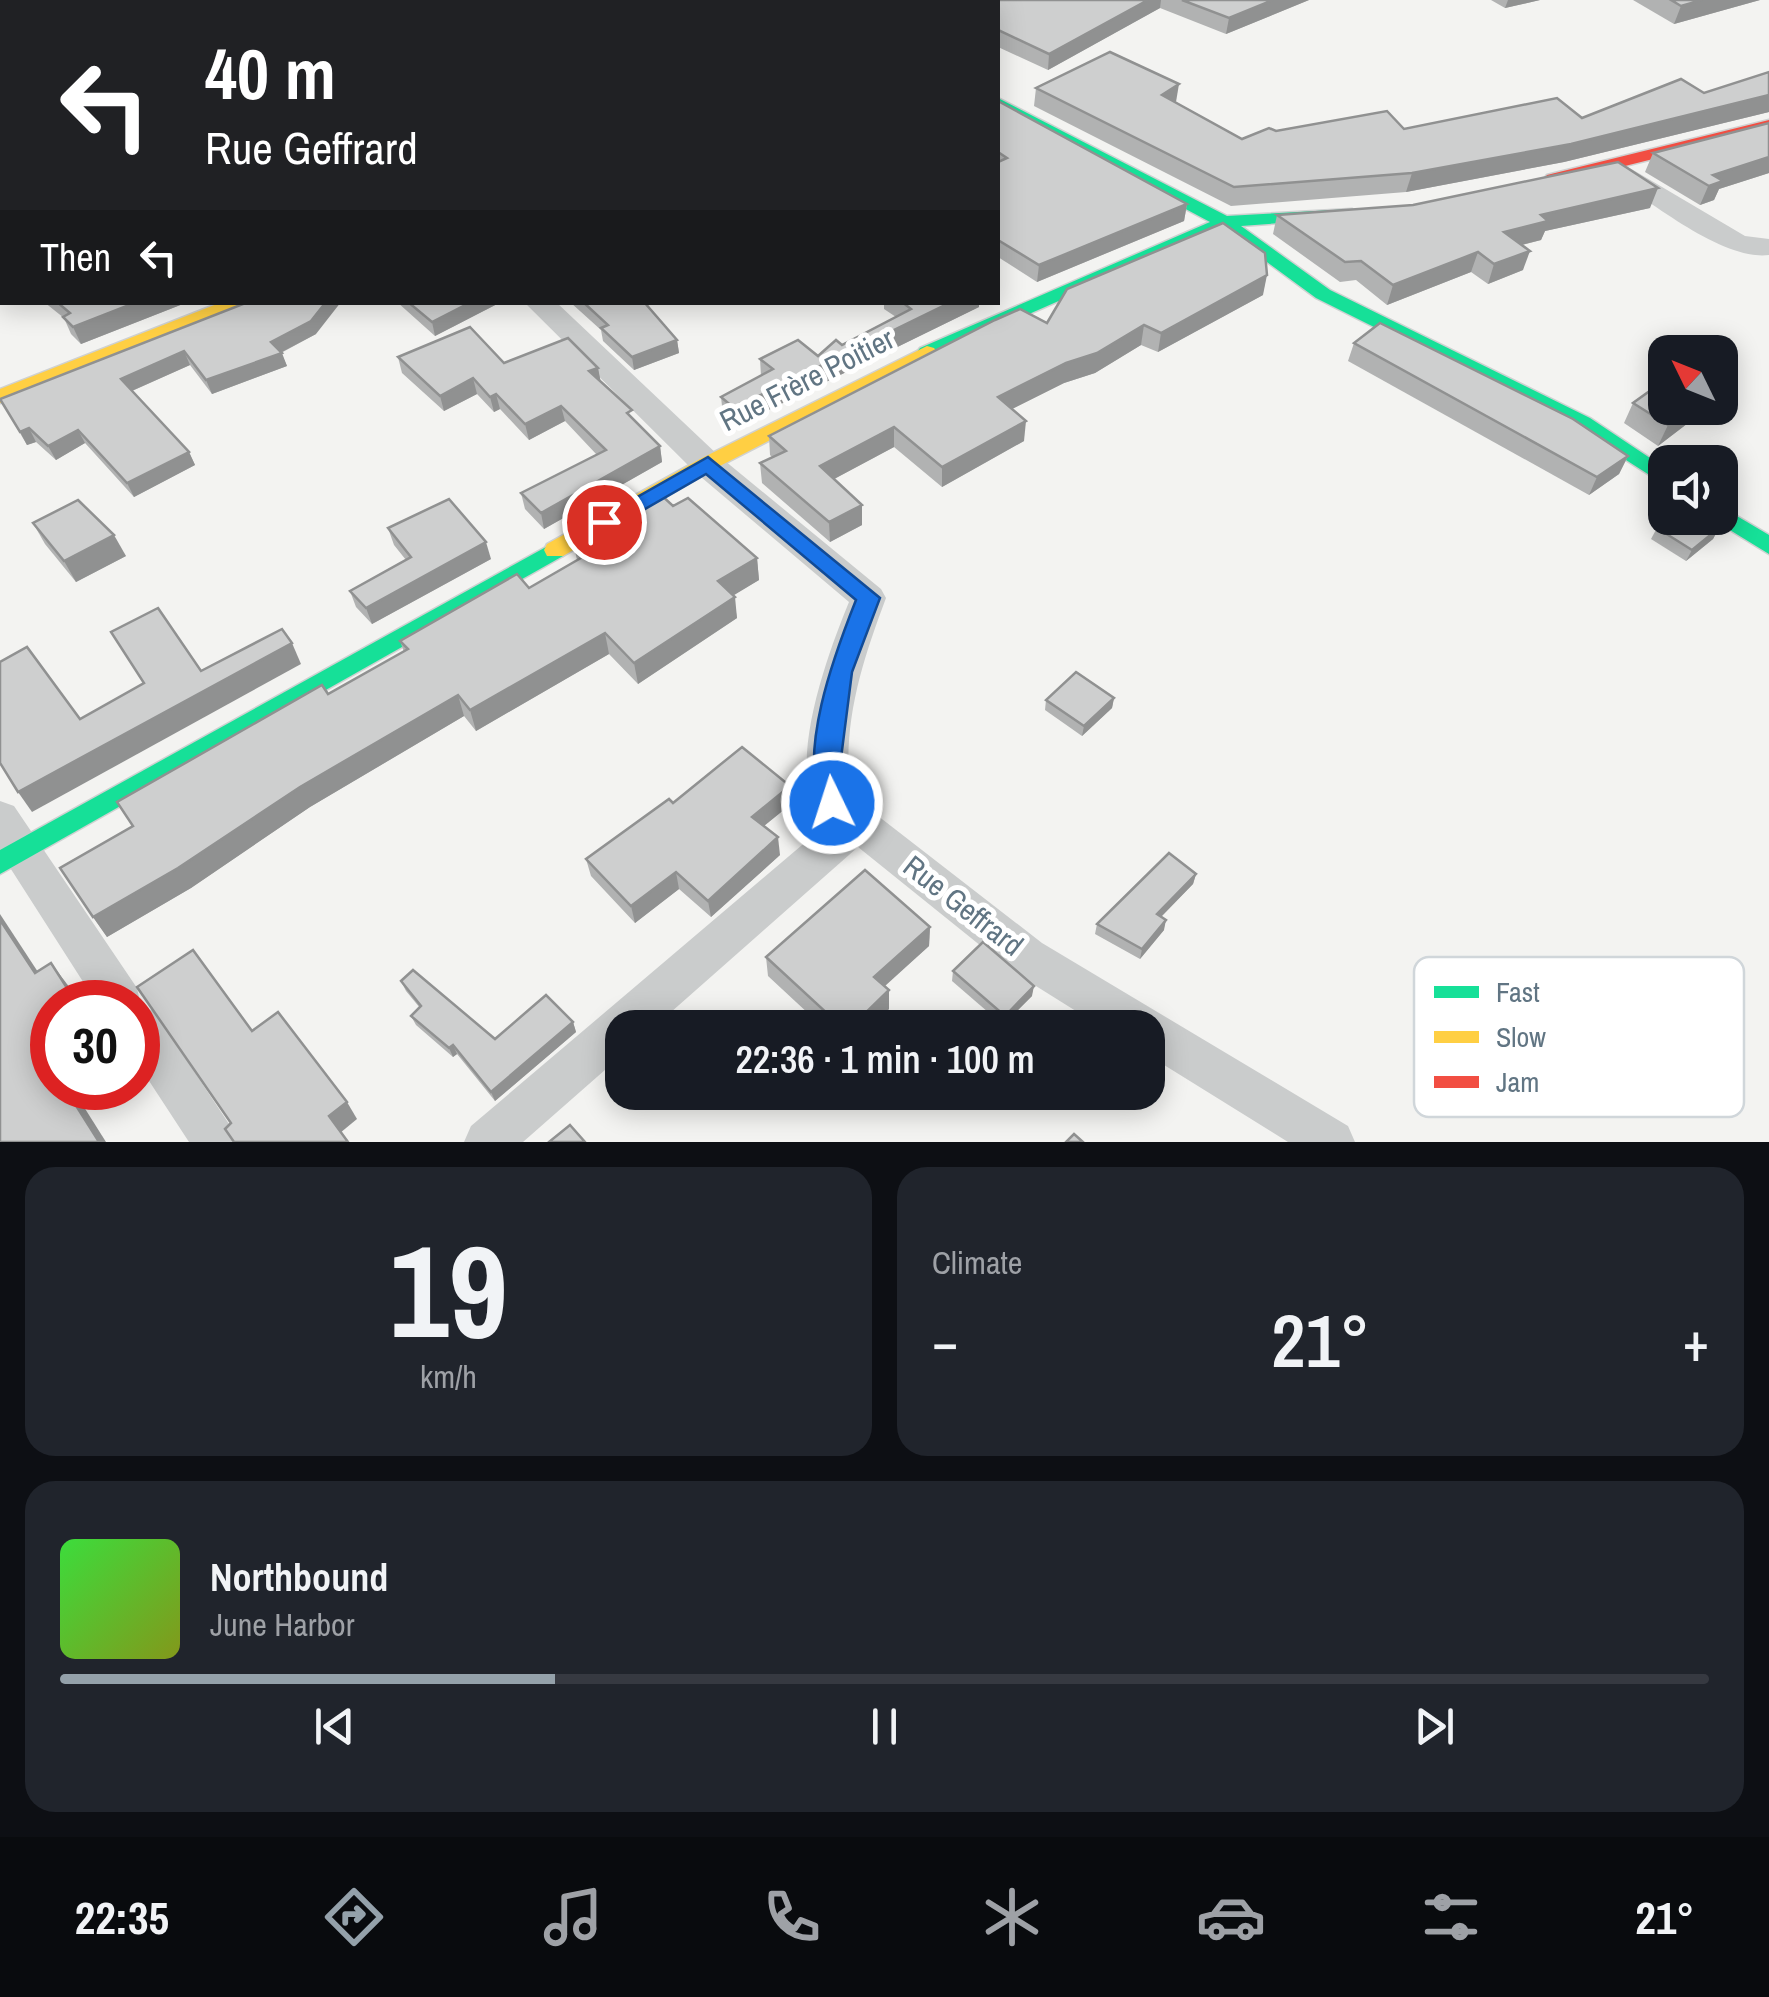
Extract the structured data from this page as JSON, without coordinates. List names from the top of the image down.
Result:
{
  "streets": {
    "main road": ["Rue Frère Poitier"],
    "street": ["Rue Geffrard"]
  },
  "crossings": [
    ["Rue Frère Poitier", "Rue Geffrard"]
  ],
  "legend": ["Fast", "Slow", "Jam"],
  "north": "top left",
  "page": {
    "turn": ["40 m", "Rue Geffrard"],
    "then": "Then",
    "limit": "30",
    "trip": "22:36 · 1 min · 100 m",
    "tile": [
      ["19", "km/h"],
      "Climate"
    ],
    "heat": ["−", "21°", "+"],
    "song": ["Northbound", "June Harbor"],
    "tabs": ["22:35", "21°"]
  }
}
